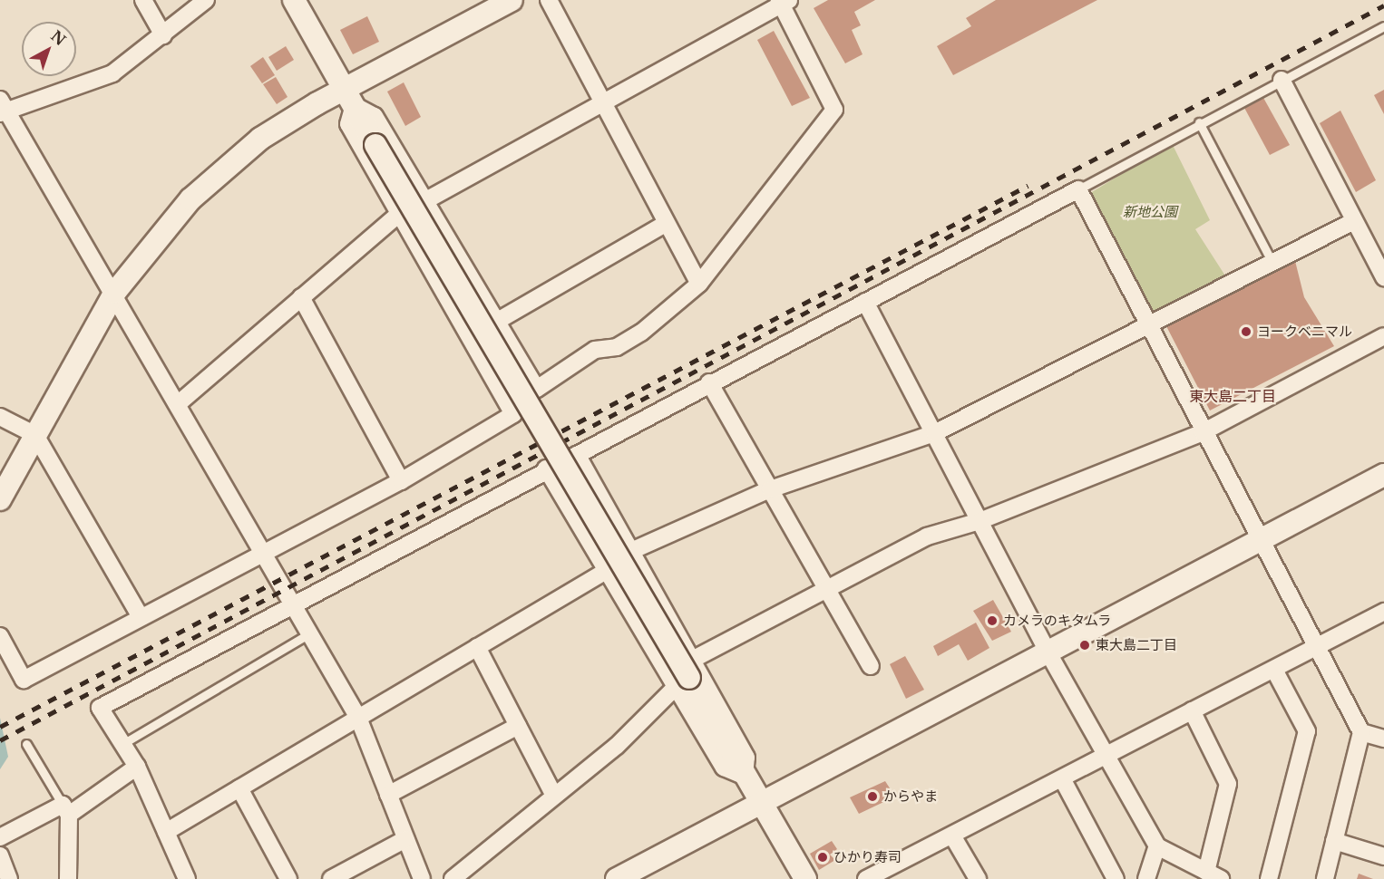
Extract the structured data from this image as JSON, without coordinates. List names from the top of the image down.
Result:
{
  "districts": ["東大島二丁目"],
  "parks": ["新地公園"],
  "places": [
    "ヨークベニマル",
    "カメラのキタムラ",
    "東大島二丁目",
    "からやま",
    "ひかり寿司"
  ],
  "north": "top right"
}
